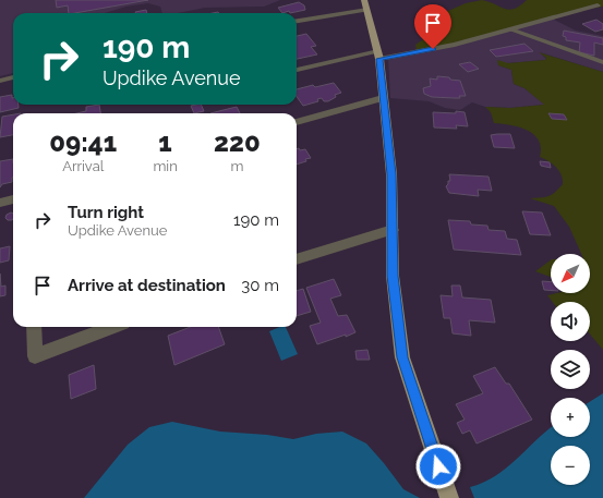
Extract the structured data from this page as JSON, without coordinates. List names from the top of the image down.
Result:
{
  "north": "bottom left",
  "page": {
    "turn": ["190 m", "Updike Avenue"],
    "eta": [
      "09:41",
      "Arrival",
      "1",
      "min",
      "220",
      "m"
    ],
    "list": [
      {
        "name": "Turn right",
        "note": "Updike Avenue",
        "value": "190 m"
      },
      {
        "name": "Arrive at destination",
        "value": "30 m"
      }
    ],
    "map_buttons": ["+", "−"]
  }
}
